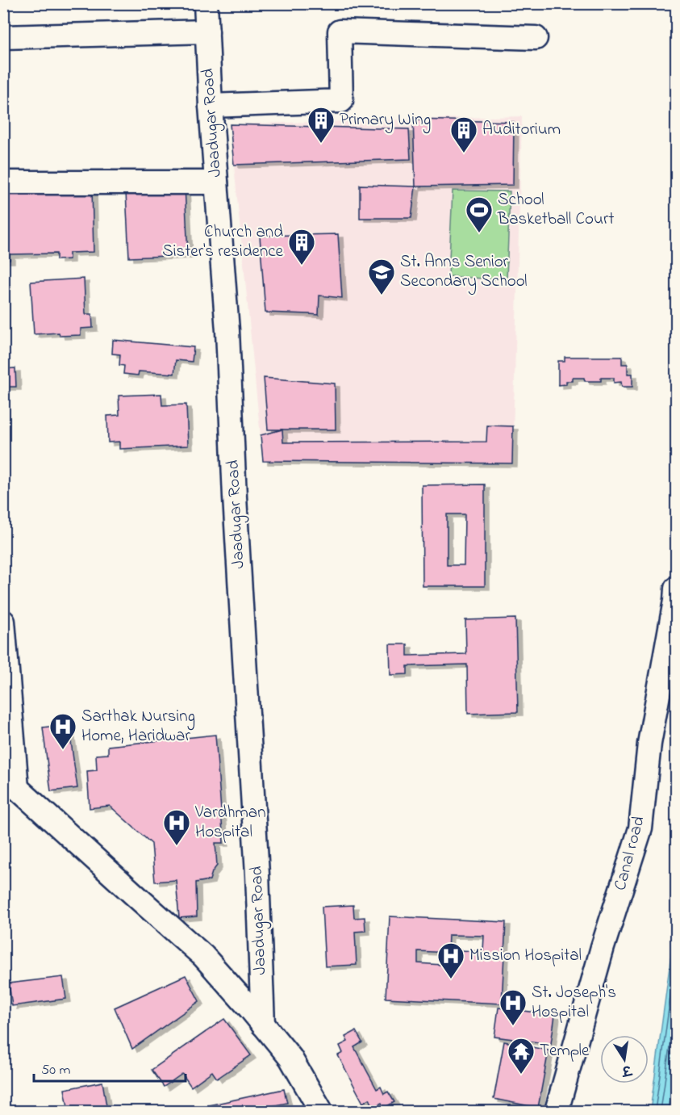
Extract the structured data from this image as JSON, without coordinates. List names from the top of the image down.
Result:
{
  "streets": {
    "street": ["Jaadugar Road", "Canal road"]
  },
  "places": {
    "building": ["Primary Wing", "Auditorium", "Church and Sister's residence"],
    "sports": ["School Basketball Court"],
    "school or university": ["St. Anns Senior Secondary School"],
    "hospital": [
      "Sarthak Nursing Home, Haridwar",
      "Vardhman Hospital",
      "Mission Hospital",
      "St. Joseph's Hospital"
    ],
    "temple": ["Temple"]
  },
  "scale_bar": "50 m",
  "north": "bottom"
}
